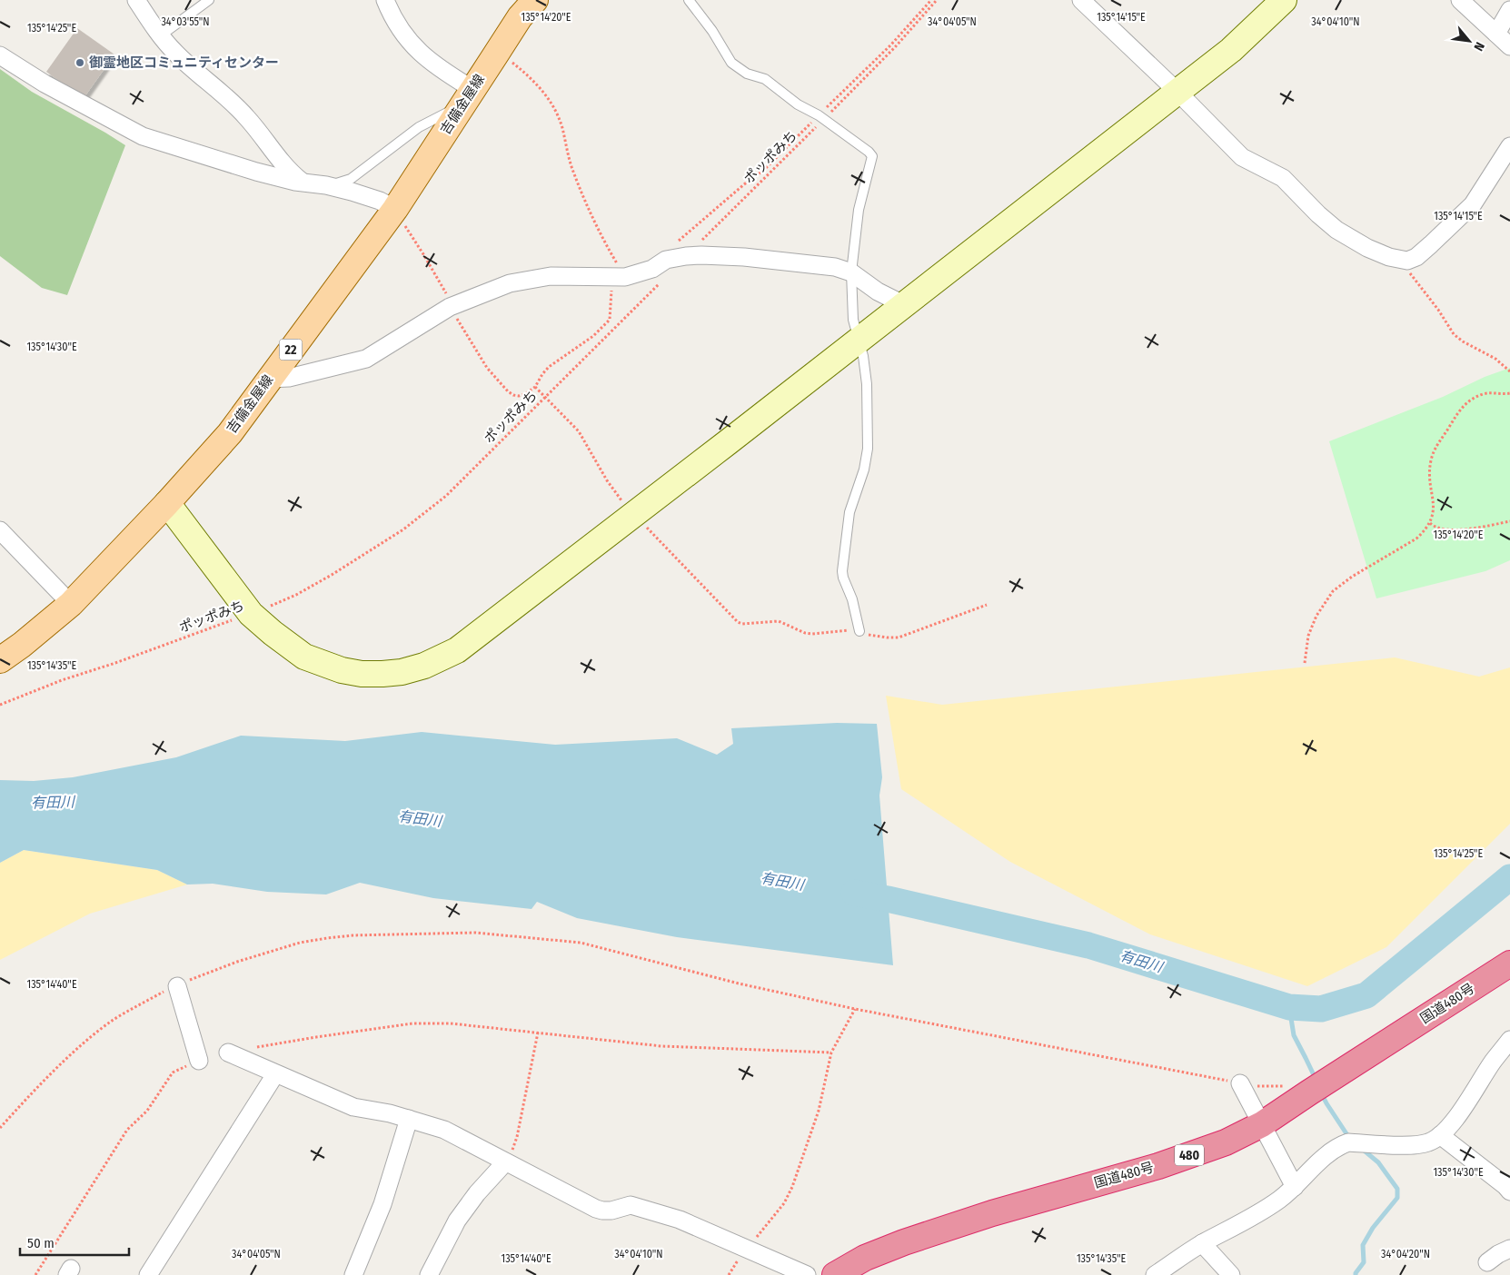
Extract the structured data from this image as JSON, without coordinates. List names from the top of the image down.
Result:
{
  "streets": {
    "highway": ["国道480号", "480"],
    "main road": ["吉備金屋線", "22"],
    "path": ["ポッポみち"]
  },
  "water": ["有田川"],
  "places": ["御霊地区コミュニティセンター"],
  "scale_bar": "50 m",
  "north": "bottom right",
  "coordinates": [
    "135°14'20\"E",
    "135°14'15\"E",
    "34°03'55\"N",
    "34°04'05\"N",
    "34°04'10\"N",
    "135°14'25\"E",
    "135°14'30\"E",
    "135°14'35\"E",
    "135°14'40\"E",
    "34°04'20\"N"
  ]
}
